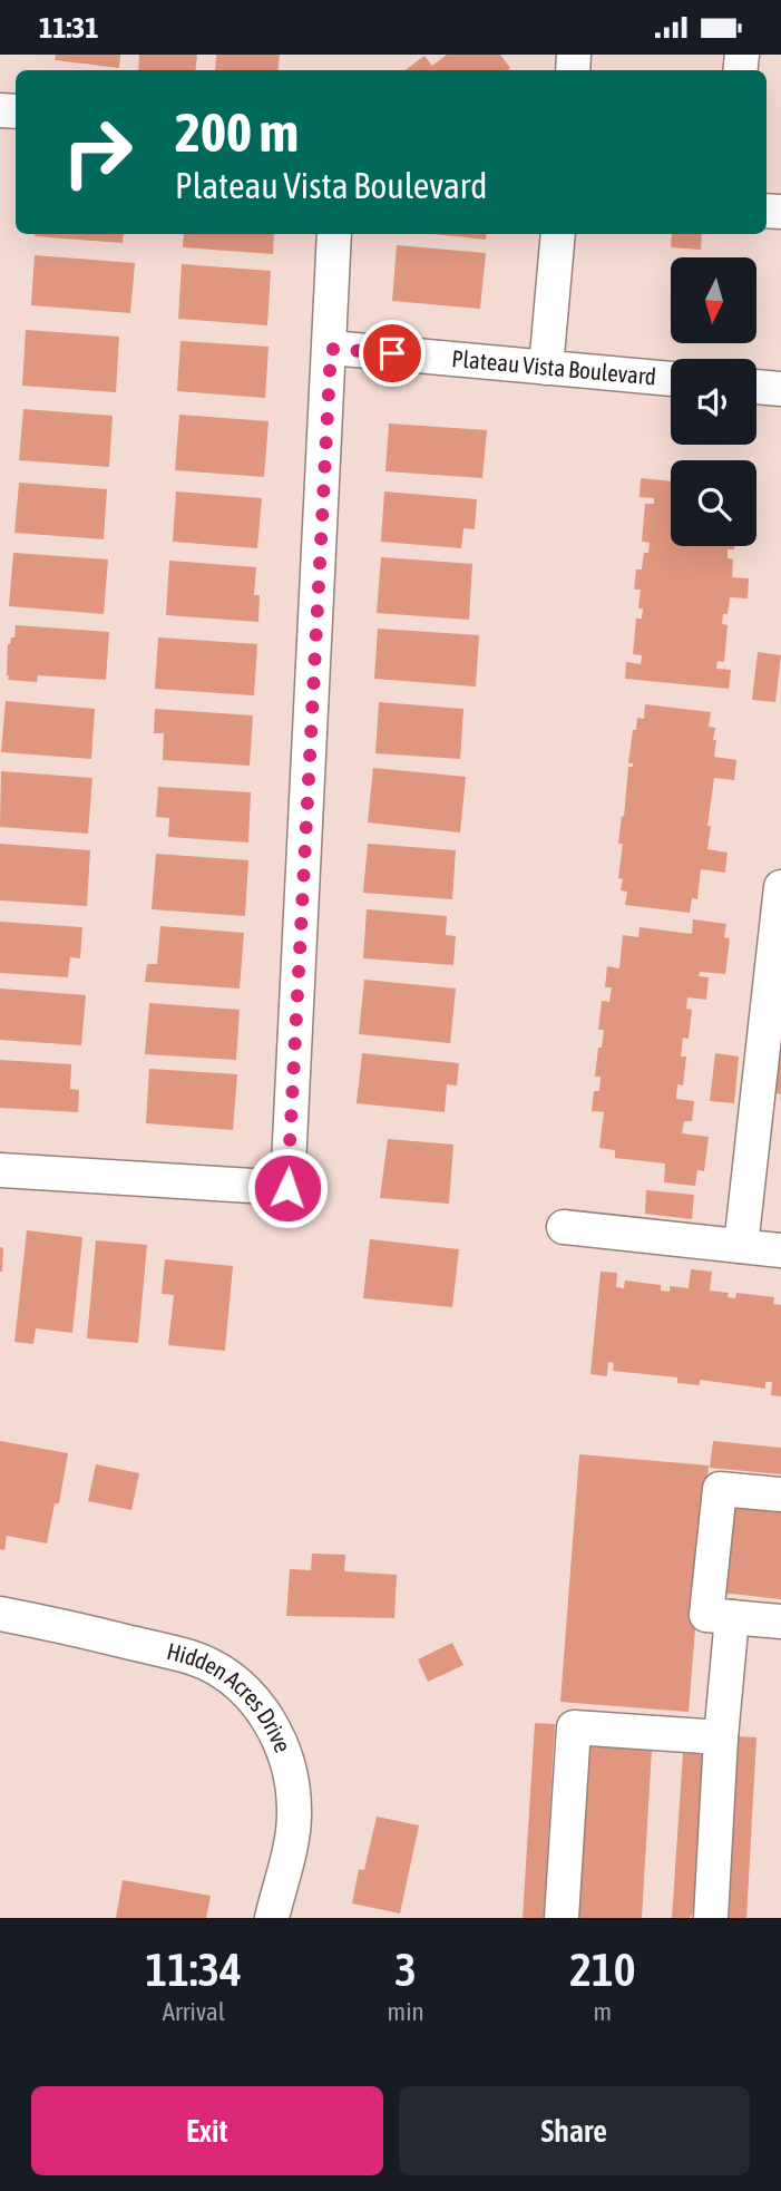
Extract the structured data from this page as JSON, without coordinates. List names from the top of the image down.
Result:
{
  "streets": {
    "street": ["Plateau Vista Boulevard", "Hidden Acres Drive"]
  },
  "north": "bottom",
  "page": {
    "status": "11:31",
    "turn": ["200 m", "Plateau Vista Boulevard"],
    "eta": [
      "11:34",
      "Arrival",
      "3",
      "min",
      "210",
      "m"
    ],
    "buttons": ["Exit", "Share"]
  }
}
